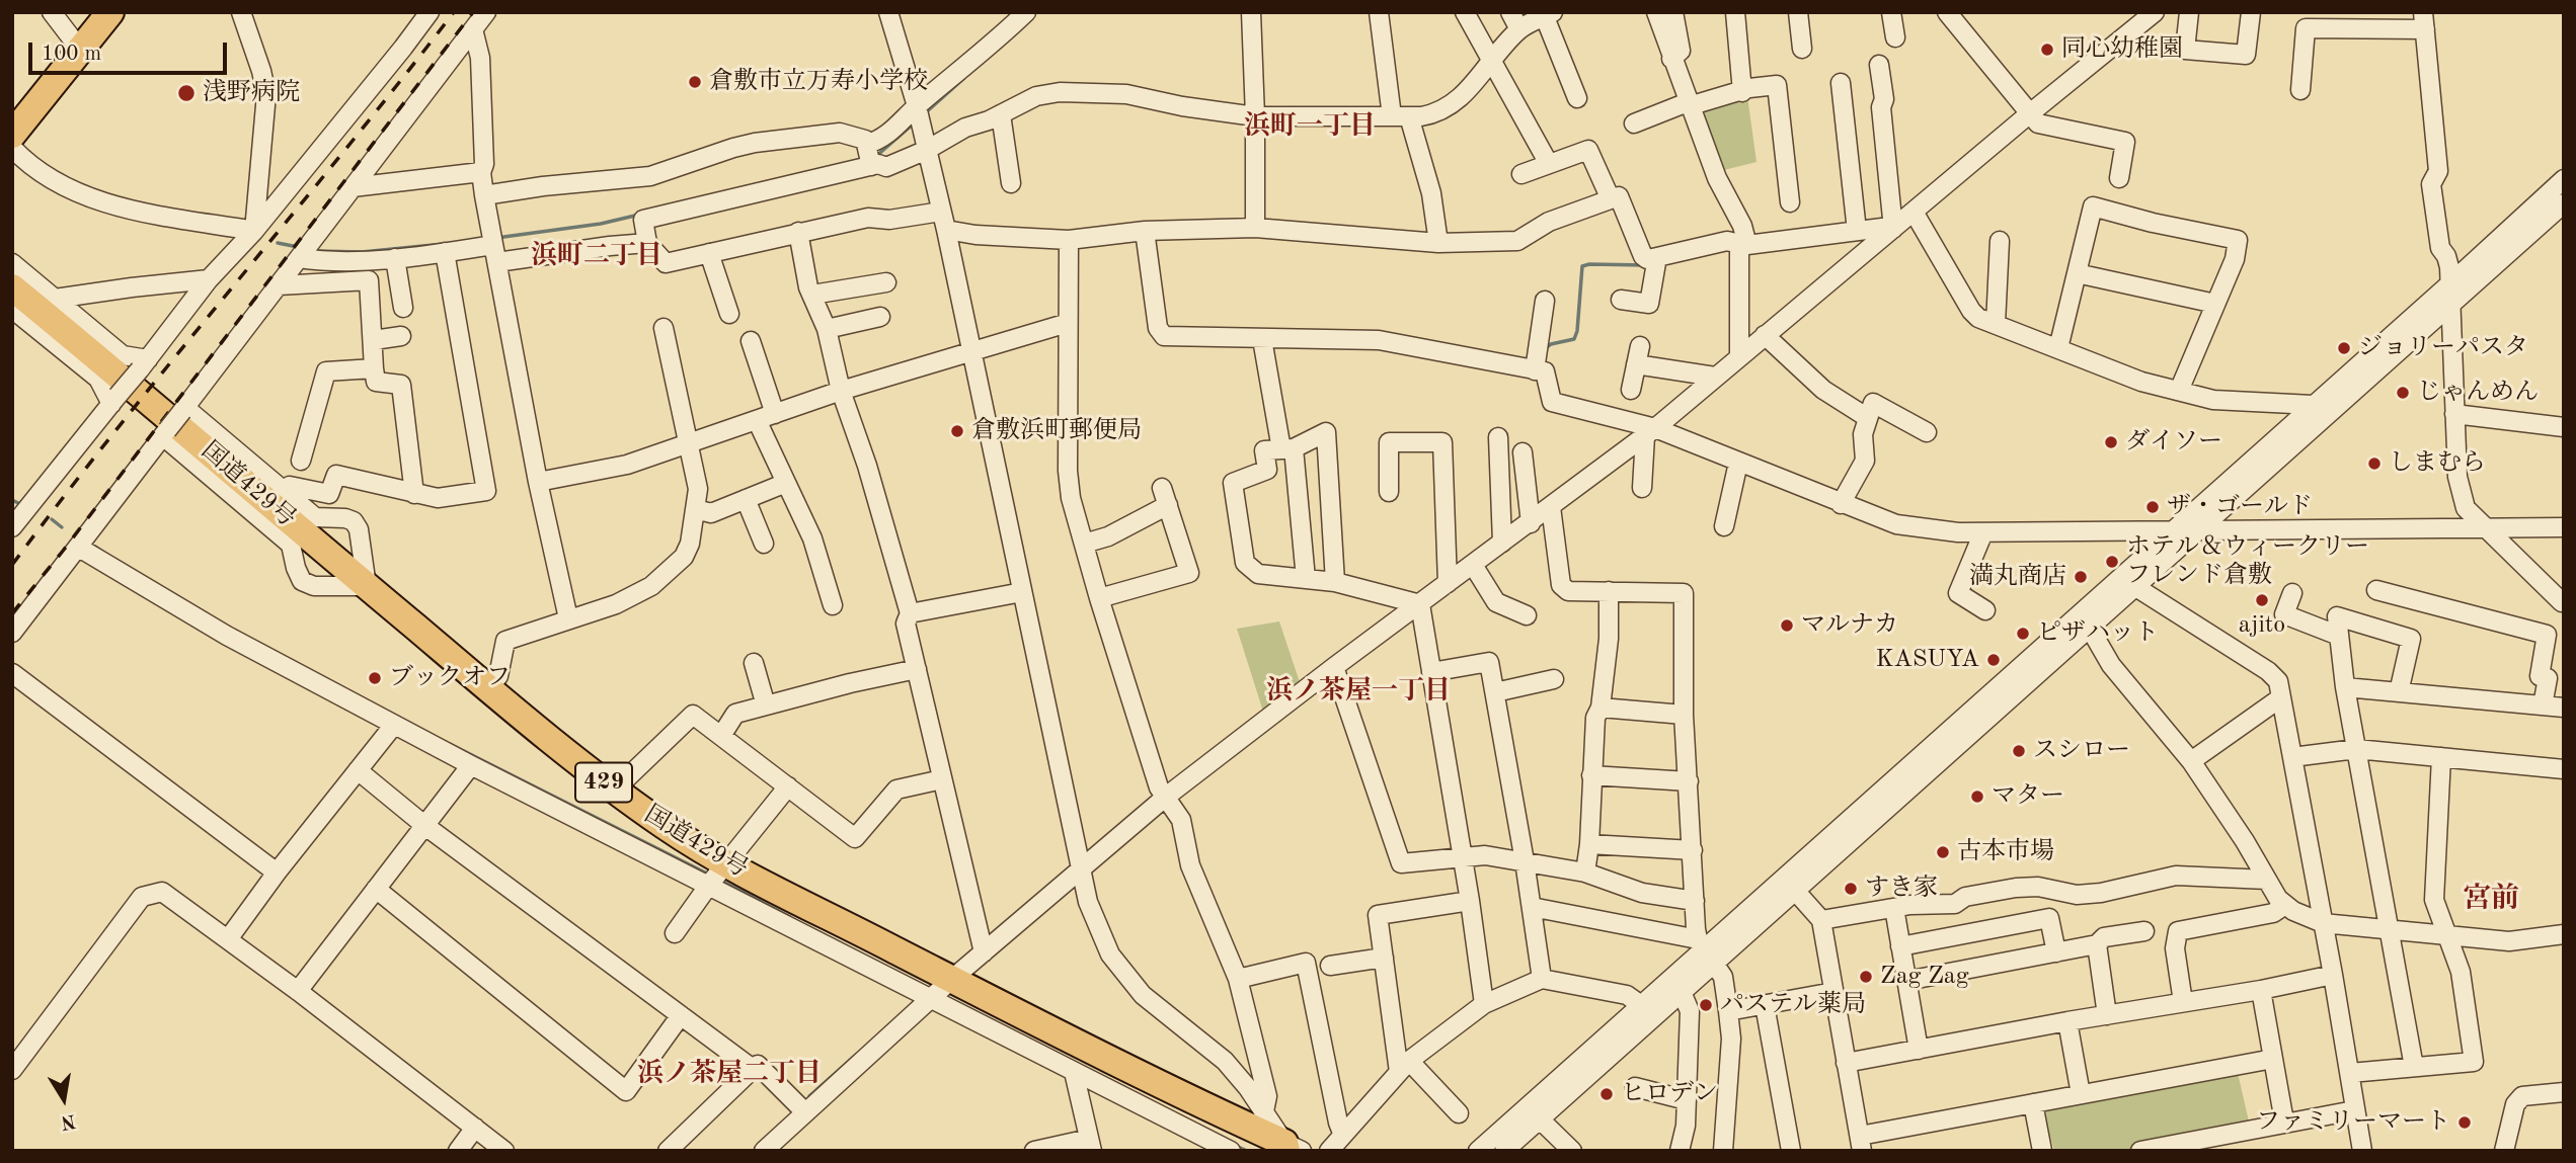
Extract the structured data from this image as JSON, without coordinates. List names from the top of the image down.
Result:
{
  "streets": {
    "highway": ["国道429号", "429"]
  },
  "districts": [
    "浜町一丁目",
    "浜町二丁目",
    "浜ノ茶屋一丁目",
    "宮前",
    "浜ノ茶屋二丁目"
  ],
  "places": [
    "同心幼稚園",
    "倉敷市立万寿小学校",
    "浅野病院",
    "ジョリーパスタ",
    "じゃんめん",
    "倉敷浜町郵便局",
    "ダイソー",
    "しまむら",
    "ザ・ゴールド",
    "ホテル＆ウィークリー フレンド倉敷",
    "満丸商店",
    "ajito",
    "マルナカ",
    "ピザハット",
    "KASUYA",
    "ブックオフ",
    "スシロー",
    "マター",
    "古本市場",
    "すき家",
    "Zag Zag",
    "パステル薬局",
    "ヒロデン",
    "ファミリーマート"
  ],
  "scale_bar": "100 m",
  "north": "bottom"
}
